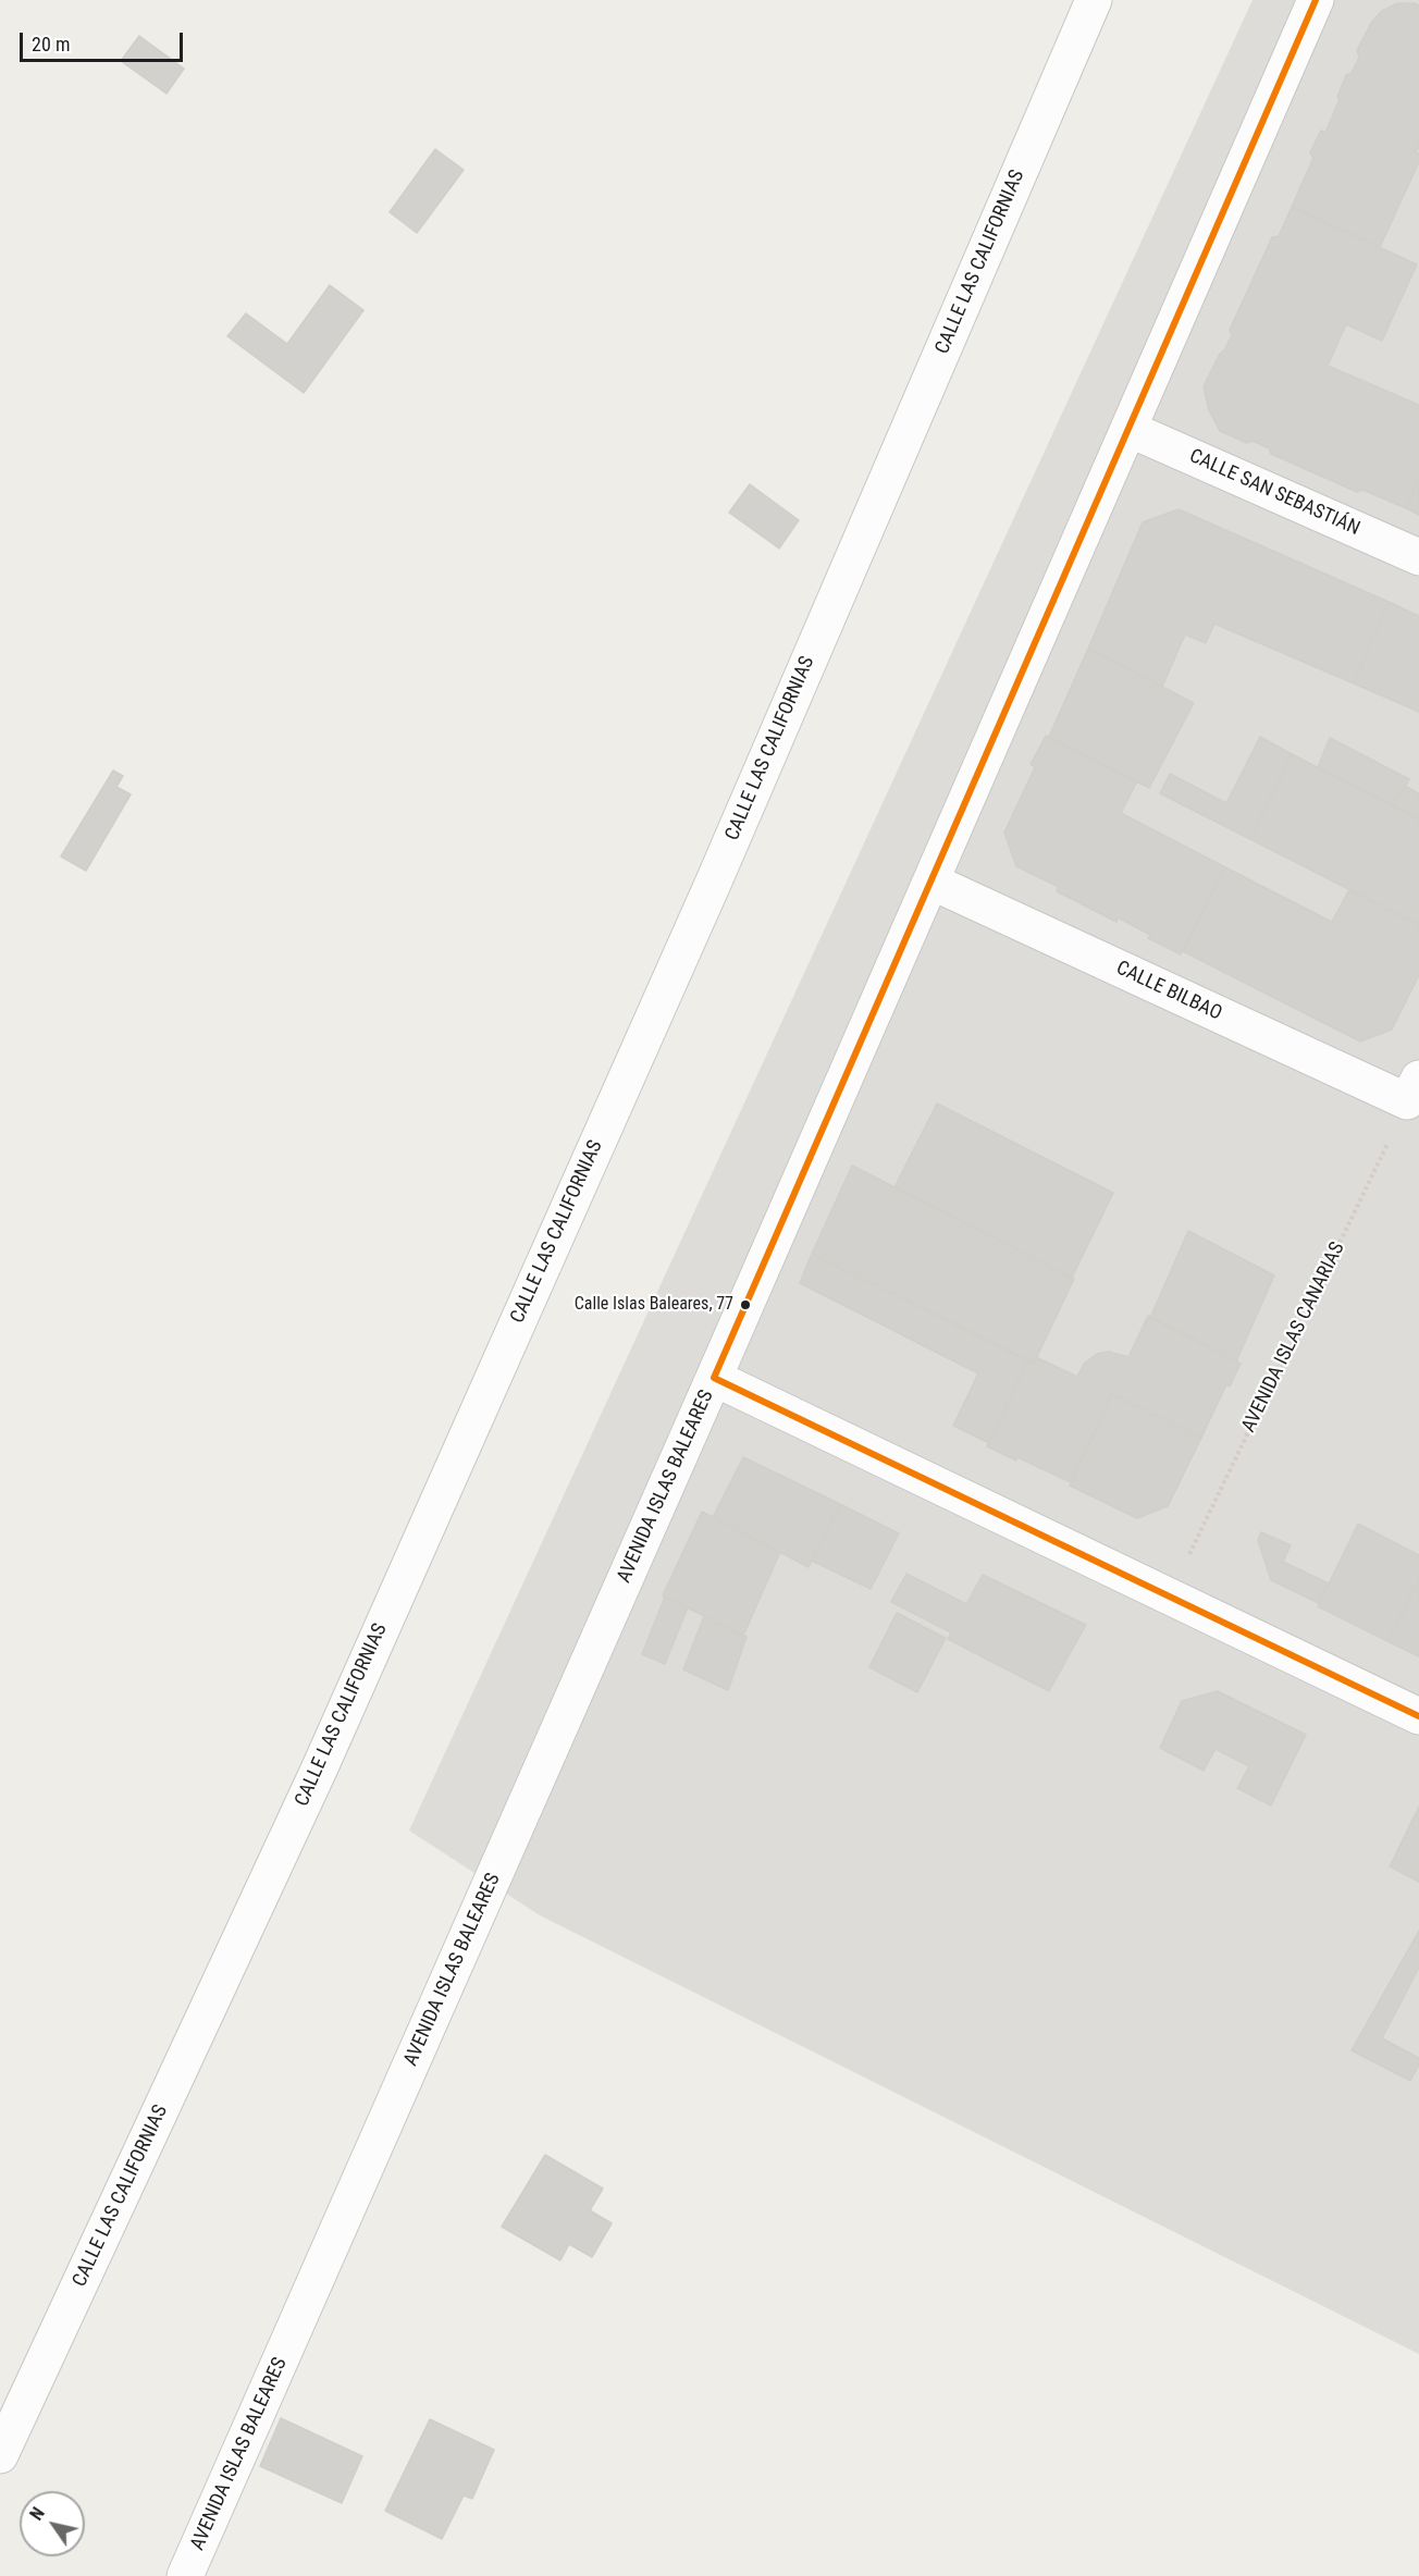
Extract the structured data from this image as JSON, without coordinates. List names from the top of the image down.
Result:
{
  "streets": {
    "street": [
      "CALLE LAS CALIFORNIAS",
      "CALLE SAN SEBASTIÁN",
      "CALLE BILBAO",
      "AVENIDA ISLAS BALEARES"
    ],
    "path": ["AVENIDA ISLAS CANARIAS"]
  },
  "crossings": [
    ["CALLE SAN SEBASTIÁN", "AVENIDA ISLAS BALEARES"],
    ["CALLE BILBAO", "AVENIDA ISLAS CANARIAS"],
    ["CALLE BILBAO", "AVENIDA ISLAS BALEARES"]
  ],
  "places": ["Calle Islas Baleares, 77"],
  "scale_bar": "20 m",
  "north": "top left"
}
